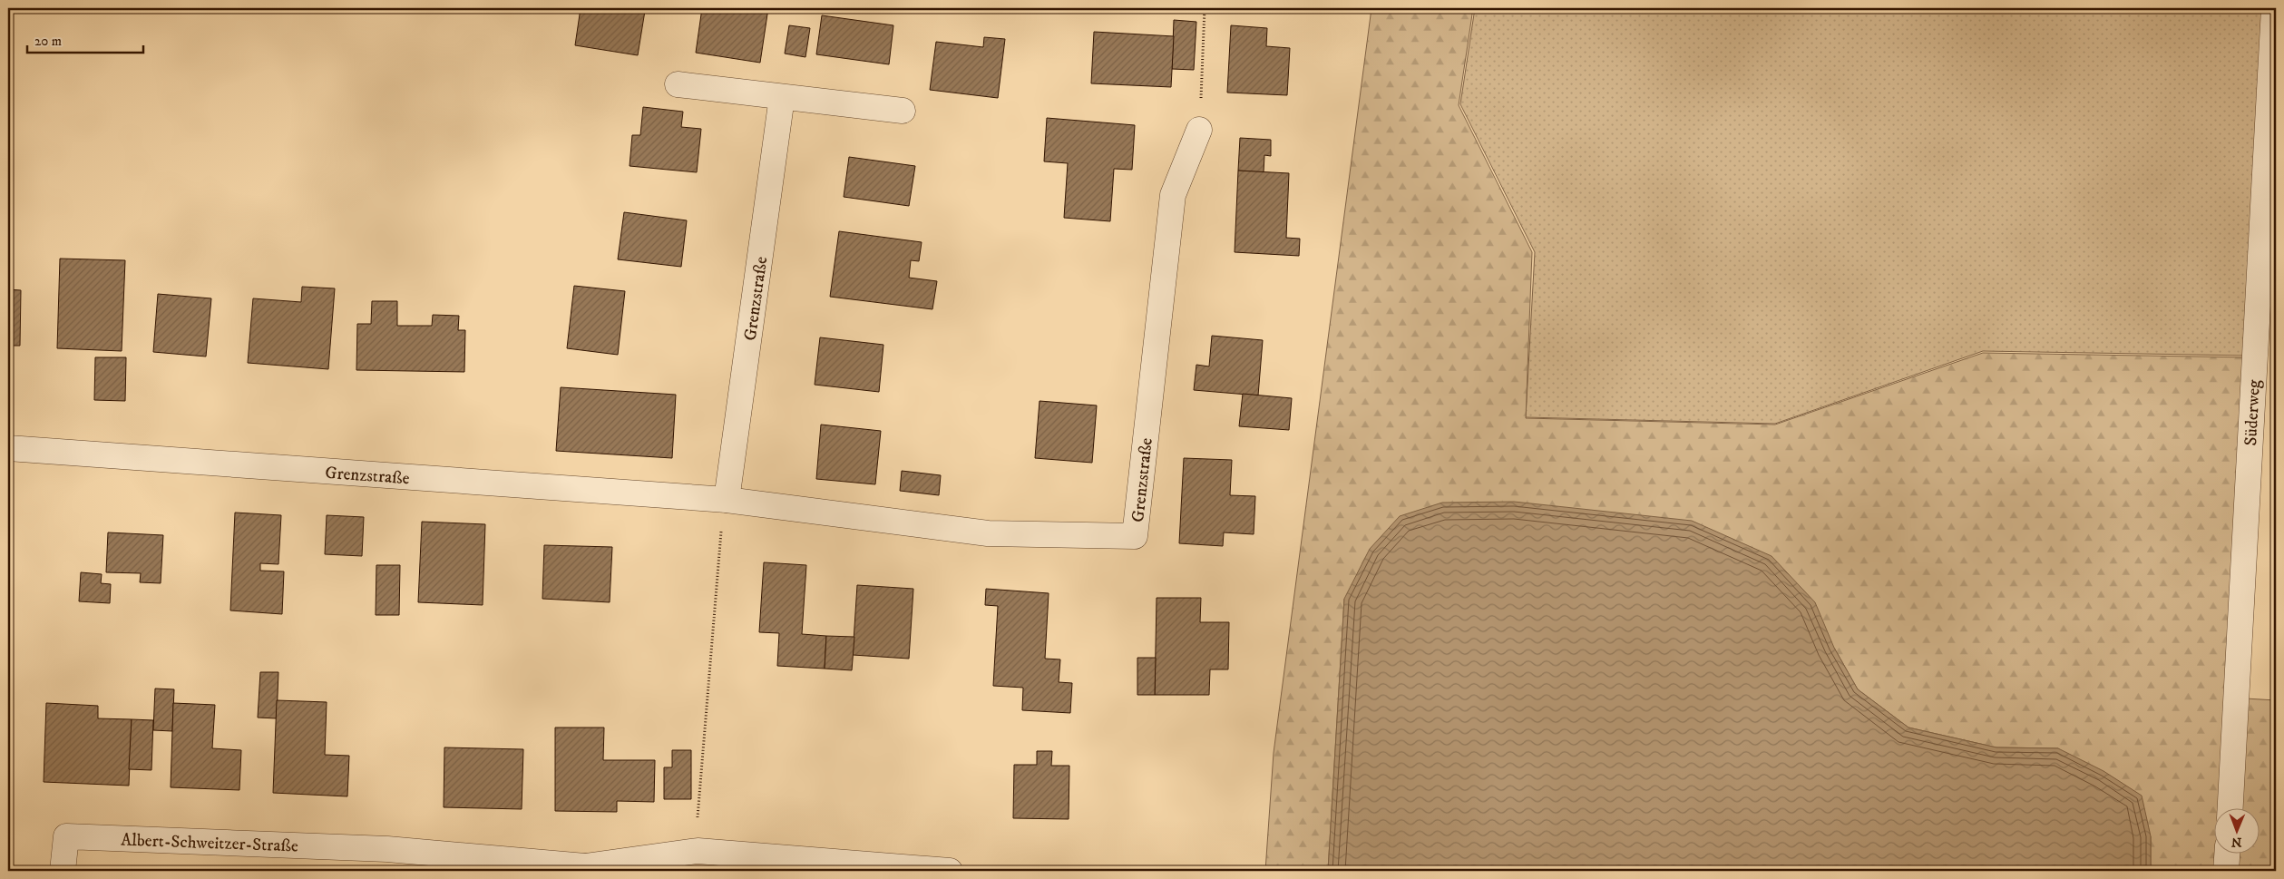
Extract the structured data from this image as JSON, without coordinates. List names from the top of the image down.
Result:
{
  "streets": {
    "street": ["Grenzstraße", "Süderweg", "Albert-Schweitzer-Straße"]
  },
  "scale_bar": "20 m",
  "north": "bottom"
}
